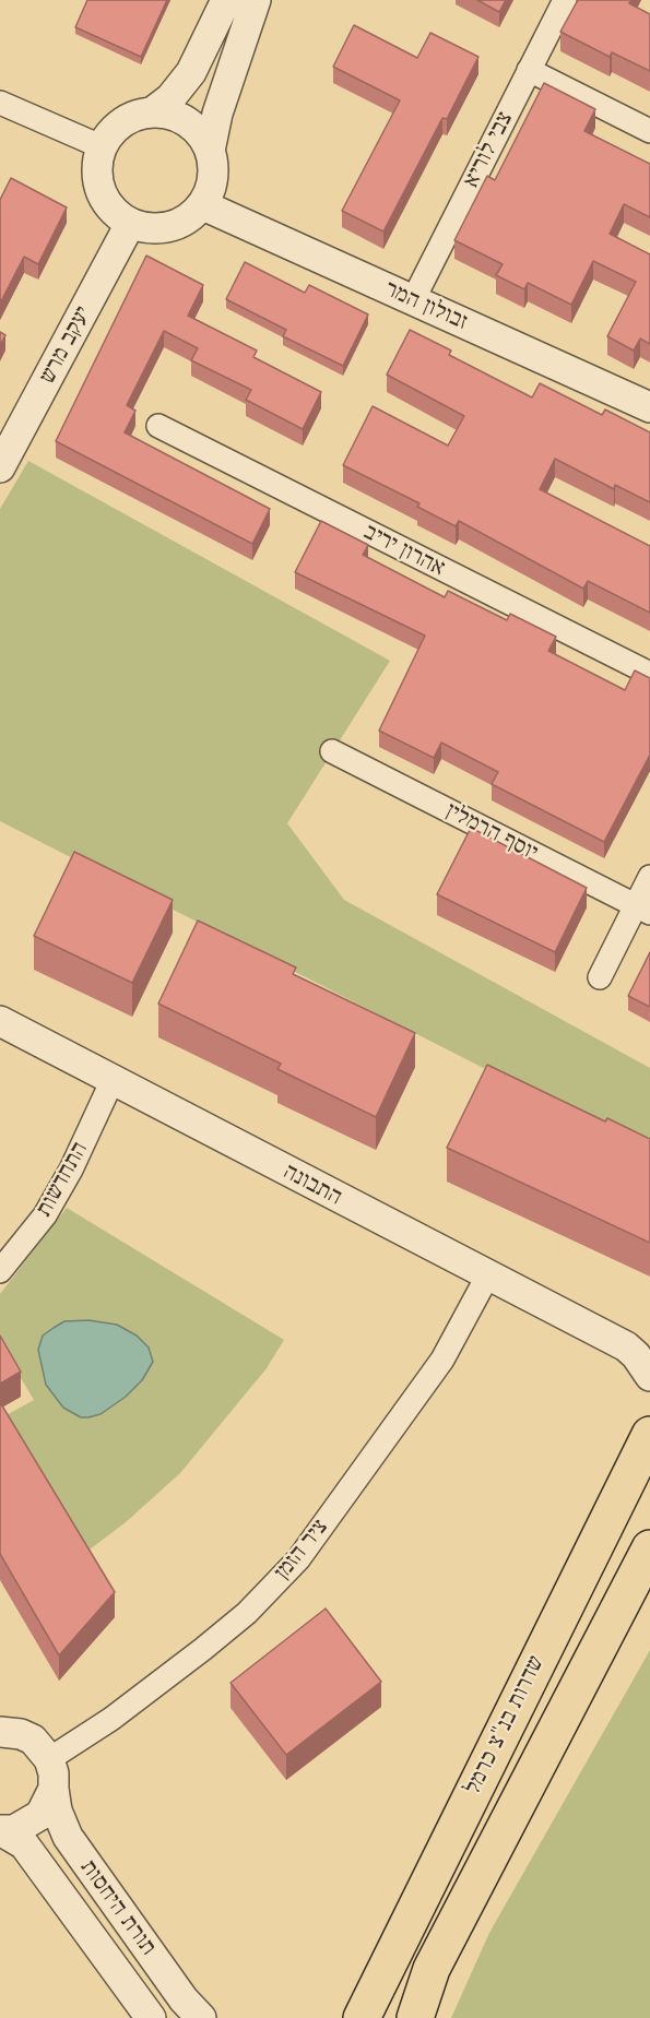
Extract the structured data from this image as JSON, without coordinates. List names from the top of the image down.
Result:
{
  "streets": {
    "main road": ["שדרות בנ\"צ כרמל"],
    "street": [
      "צבי לוריא",
      "זבולון המר",
      "יעקב מרש",
      "אהרון יריב",
      "יוסף הרמלין",
      "התחדשות",
      "התבונה",
      "ציר הזמן",
      "תורת היחסות"
    ]
  },
  "crossings": [
    ["צבי לוריא", "זבולון המר"],
    ["זבולון המר", "יעקב מרש"],
    ["התחדשות", "התבונה"],
    ["התבונה", "ציר הזמן"],
    ["ציר הזמן", "תורת היחסות"]
  ]
}
